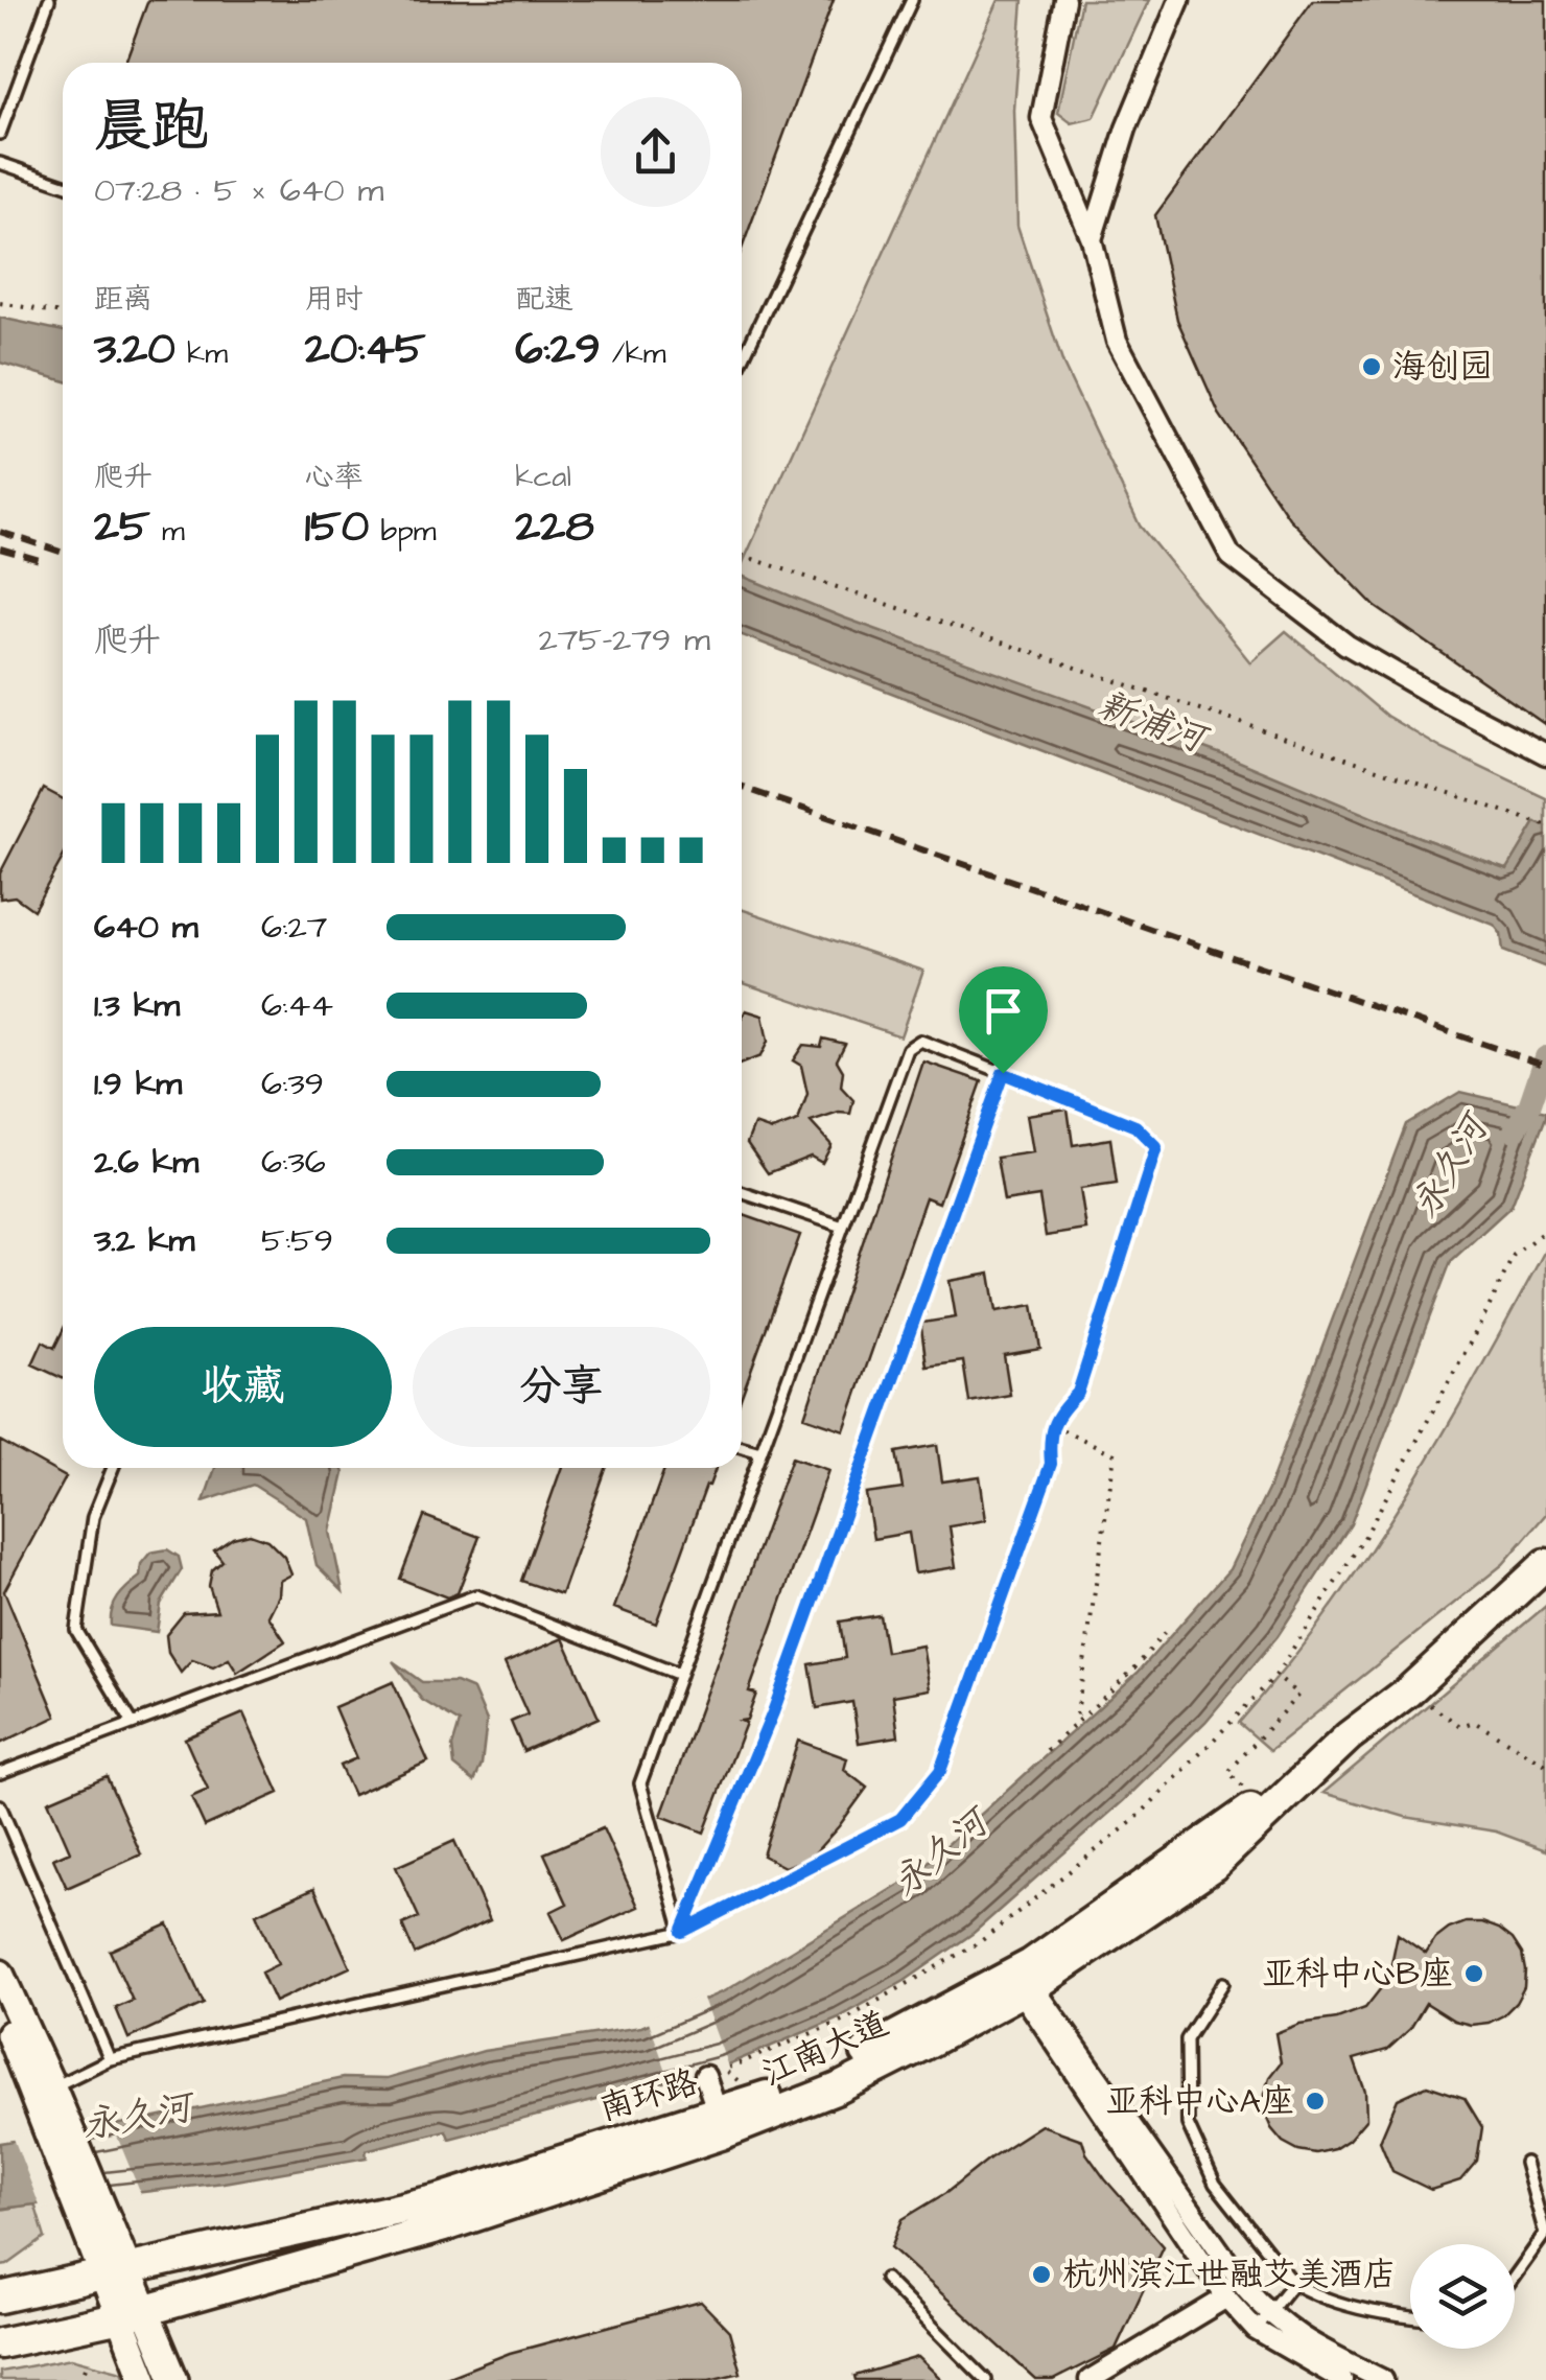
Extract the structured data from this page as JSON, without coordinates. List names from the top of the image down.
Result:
{
  "streets": {
    "main road": ["江南大道", "南环路"]
  },
  "crossings": [
    ["江南大道", "南环路"]
  ],
  "water": ["新浦河", "永久河"],
  "places": [
    "海创园",
    "亚科中心B座",
    "亚科中心A座",
    "杭州滨江世融艾美酒店"
  ],
  "page": {
    "heading": ["晨跑", "07:28 · 5 × 640 m"],
    "stats": [
      ["距离", "3.20 km"],
      ["用时", "20:45"],
      ["配速", "6:29 /km"],
      ["爬升", "25 m"],
      ["心率", "150 bpm"],
      ["kcal", "228"]
    ],
    "chart": ["爬升", "275–279 m"],
    "list": [
      {
        "name": "640 m",
        "note": "6:27"
      },
      {
        "name": "1.3 km",
        "note": "6:44"
      },
      {
        "name": "1.9 km",
        "note": "6:39"
      },
      {
        "name": "2.6 km",
        "note": "6:36"
      },
      {
        "name": "3.2 km",
        "note": "5:59"
      }
    ],
    "buttons": ["收藏", "分享"]
  }
}
